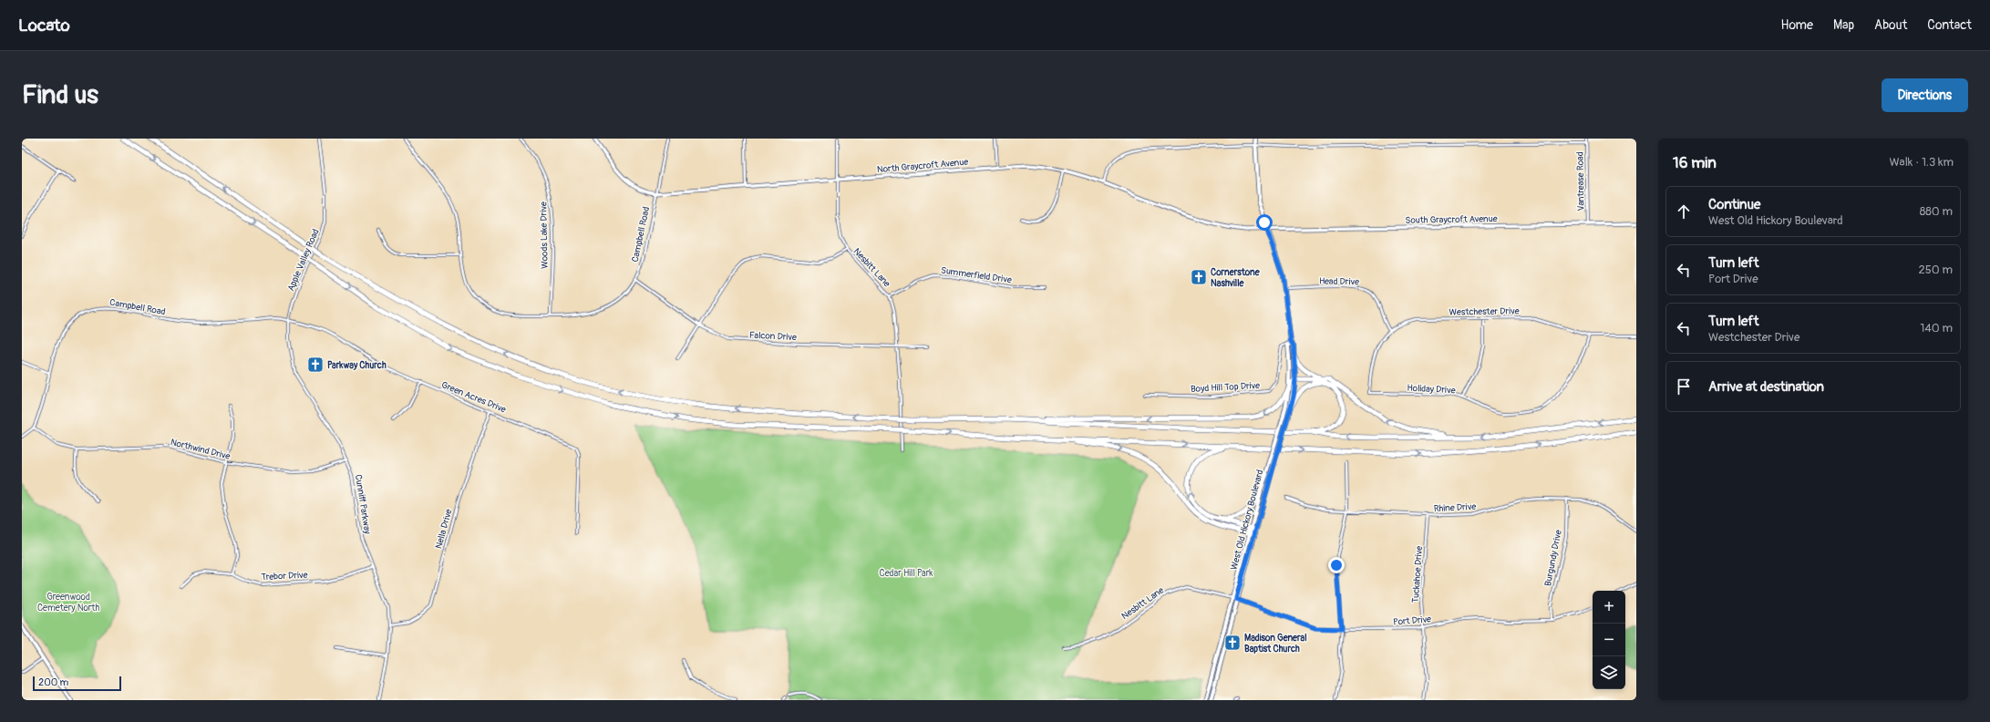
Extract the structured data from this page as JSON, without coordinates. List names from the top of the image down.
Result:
{
  "streets": {
    "main road": ["West Old Hickory Boulevard"],
    "street": [
      "North Graycroft Avenue",
      "Vantrease Road",
      "South Graycroft Avenue",
      "Campbell Road",
      "Woods Lake Drive",
      "Apple Valley Road",
      "Nesbitt Lane",
      "Summerfield Drive",
      "Head Drive",
      "Westchester Drive",
      "Falcon Drive",
      "Boyd Hill Top Drive",
      "Holiday Drive",
      "Green Acres Drive",
      "Northwind Drive",
      "Cunniff Parkway",
      "Rhine Drive",
      "Nella Drive",
      "Burgundy Drive",
      "Tuckahoe Drive",
      "Trebor Drive",
      "Port Drive"
    ]
  },
  "crossings": [
    ["North Graycroft Avenue", "South Graycroft Avenue"],
    ["North Graycroft Avenue", "Campbell Road"],
    ["North Graycroft Avenue", "Nesbitt Lane"],
    ["North Graycroft Avenue", "West Old Hickory Boulevard"],
    ["Vantrease Road", "South Graycroft Avenue"],
    ["South Graycroft Avenue", "West Old Hickory Boulevard"],
    ["Campbell Road", "Woods Lake Drive"],
    ["Campbell Road", "Apple Valley Road"],
    ["Campbell Road", "Falcon Drive"],
    ["Campbell Road", "Green Acres Drive"],
    ["Campbell Road", "Northwind Drive"],
    ["Campbell Road", "Cunniff Parkway"],
    ["Apple Valley Road", "Green Acres Drive"],
    ["Apple Valley Road", "Cunniff Parkway"],
    ["Nesbitt Lane", "Summerfield Drive"],
    ["Nesbitt Lane", "Falcon Drive"],
    ["Nesbitt Lane", "West Old Hickory Boulevard"],
    ["Nesbitt Lane", "Port Drive"],
    ["Head Drive", "Westchester Drive"],
    ["Head Drive", "West Old Hickory Boulevard"],
    ["Westchester Drive", "Holiday Drive"],
    ["Boyd Hill Top Drive", "West Old Hickory Boulevard"],
    ["Green Acres Drive", "Cunniff Parkway"],
    ["Green Acres Drive", "Nella Drive"],
    ["Northwind Drive", "Cunniff Parkway"],
    ["Cunniff Parkway", "Nella Drive"],
    ["Cunniff Parkway", "Trebor Drive"],
    ["Rhine Drive", "Burgundy Drive"],
    ["Rhine Drive", "Tuckahoe Drive"],
    ["West Old Hickory Boulevard", "Port Drive"],
    ["Burgundy Drive", "Port Drive"],
    ["Tuckahoe Drive", "Port Drive"]
  ],
  "parks": ["Cedar Hill Park", "Greenwood Cemetery North"],
  "places": {
    "church": ["Cornerstone Nashville", "Parkway Church", "Madison General Baptist Church"]
  },
  "scale_bar": "200 m",
  "page": {
    "header": "Locato",
    "nav": [
      "Home",
      "Map",
      "About",
      "Contact"
    ],
    "buttons": "Directions",
    "title": "Find us",
    "heading": ["16 min", "Walk · 1.3 km"],
    "list": [
      ["Continue", "West Old Hickory Boulevard", "880 m"],
      ["Turn left", "Port Drive", "250 m"],
      ["Turn left", "Westchester Drive", "140 m"],
      "Arrive at destination"
    ],
    "map_buttons": ["+", "−"],
    "scale": "200 m"
  }
}
